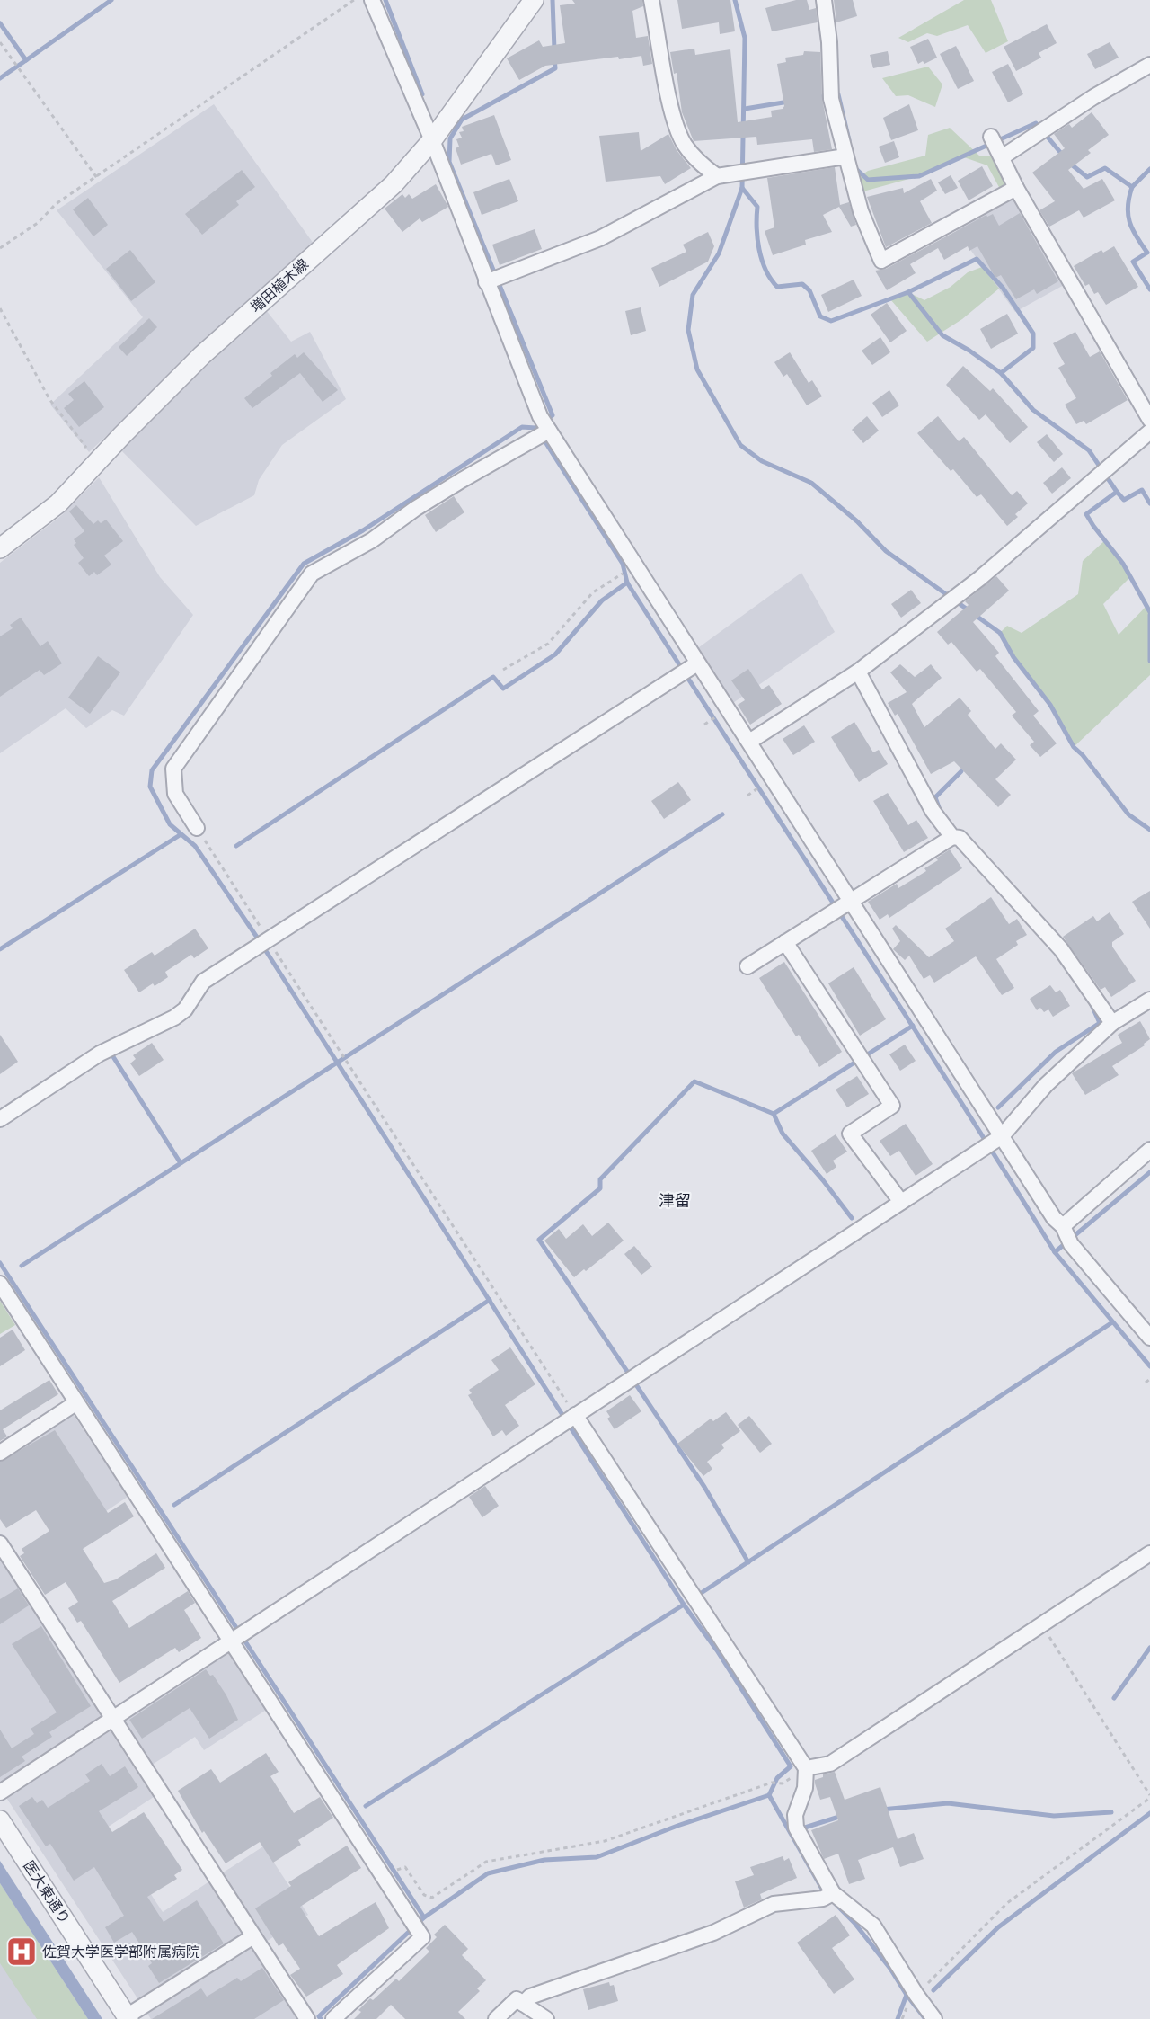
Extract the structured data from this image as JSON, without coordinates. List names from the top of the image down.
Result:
{
  "streets": {
    "street": ["増田植木線", "医大東通り"]
  },
  "districts": ["津留"],
  "places": {
    "hospital": ["佐賀大学医学部附属病院"]
  }
}
